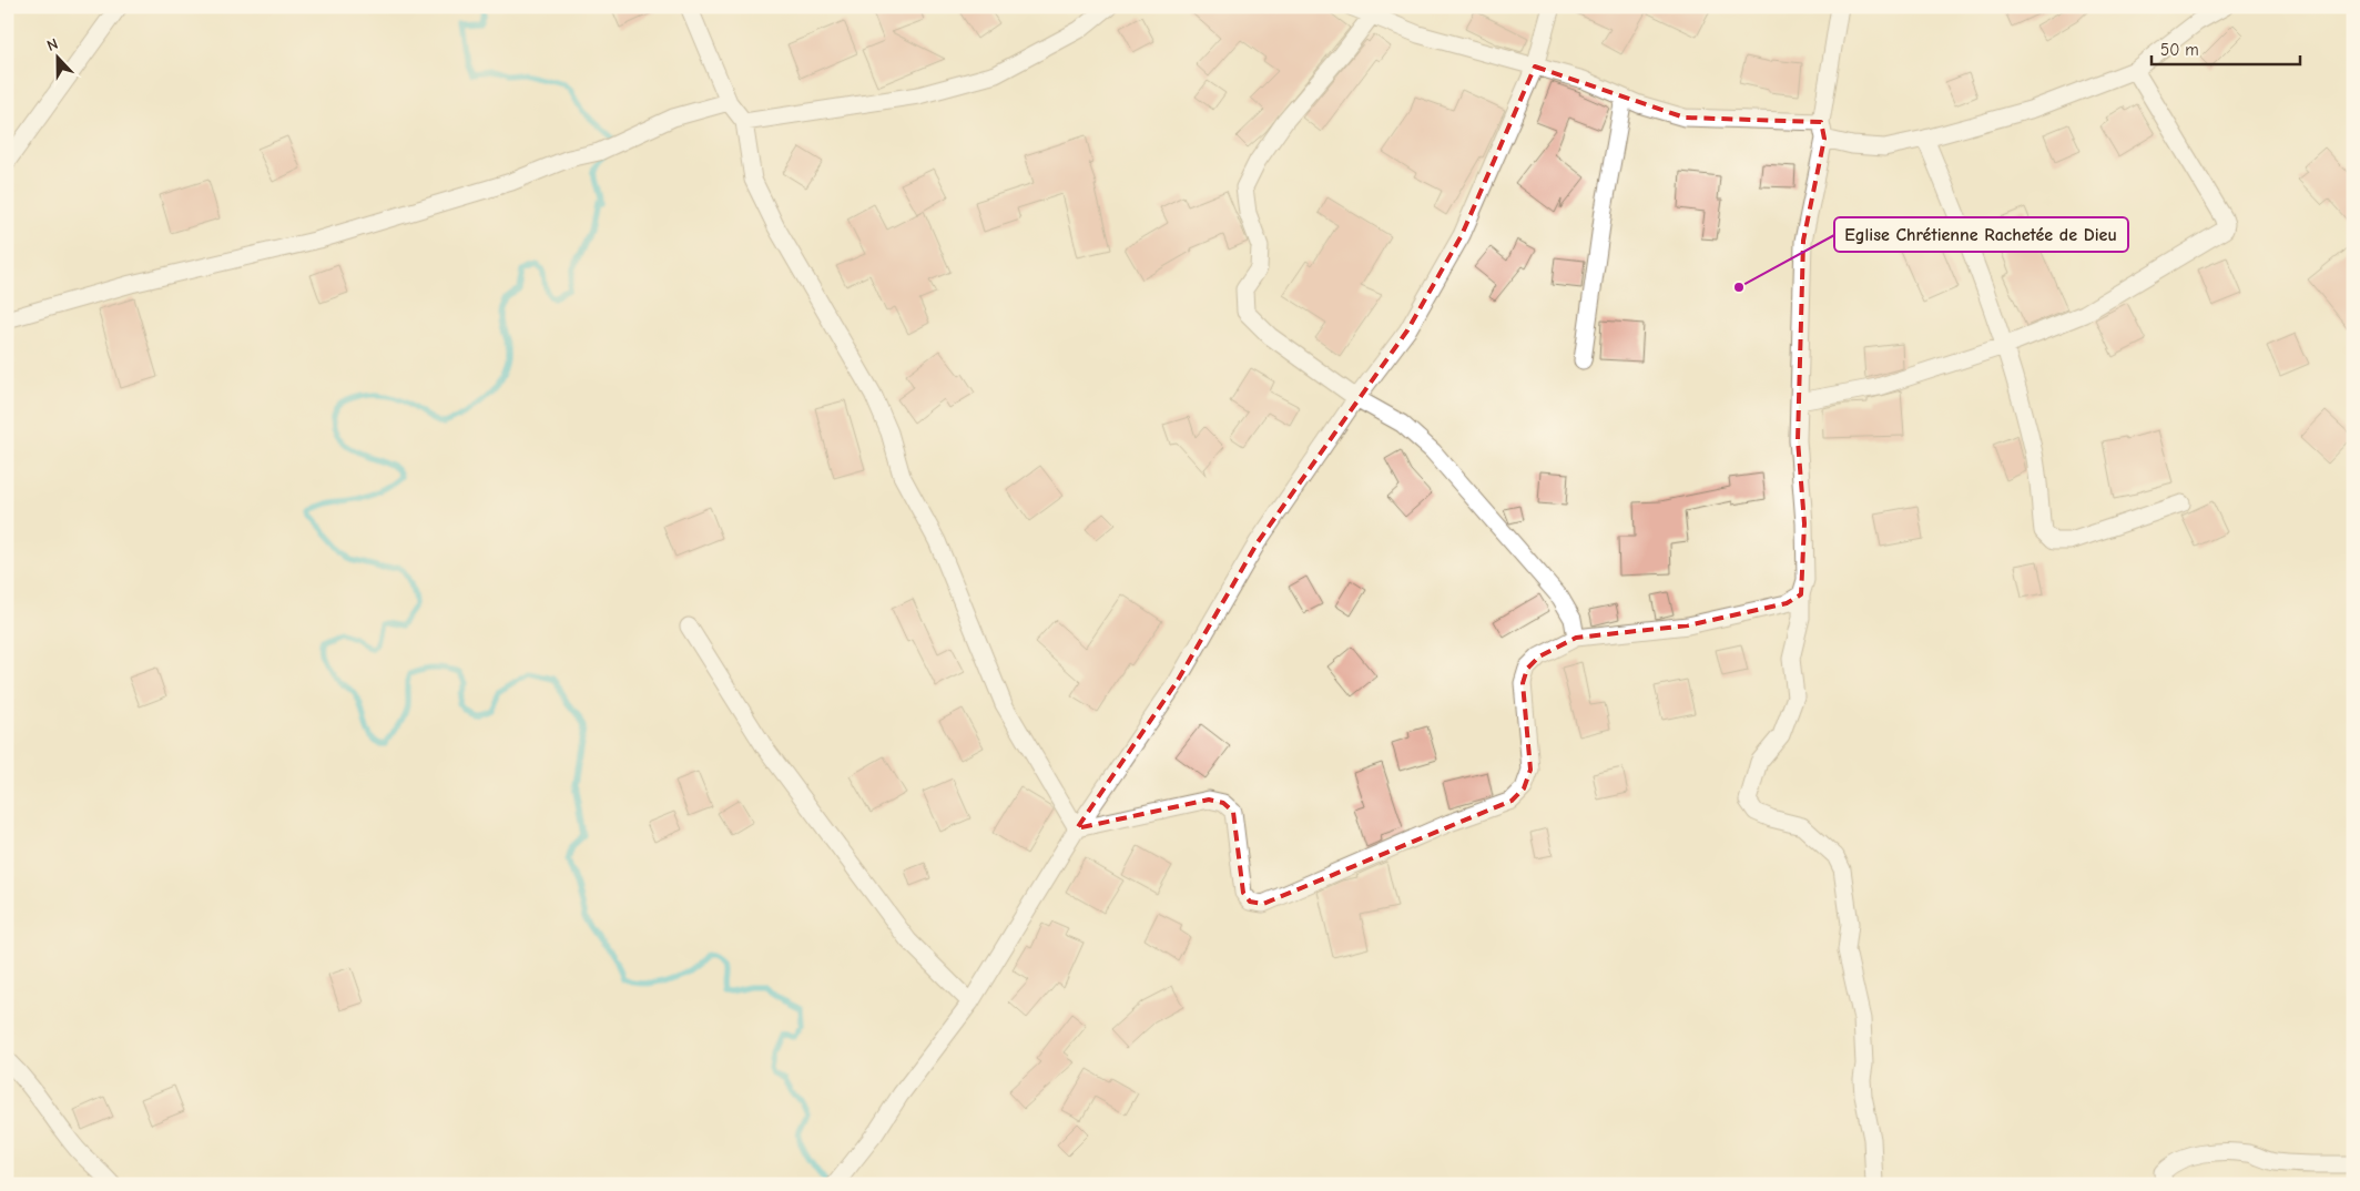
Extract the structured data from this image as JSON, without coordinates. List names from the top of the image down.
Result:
{
  "places": ["Eglise Chrétienne Rachetée de Dieu"],
  "scale_bar": "50 m",
  "north": "top"
}
